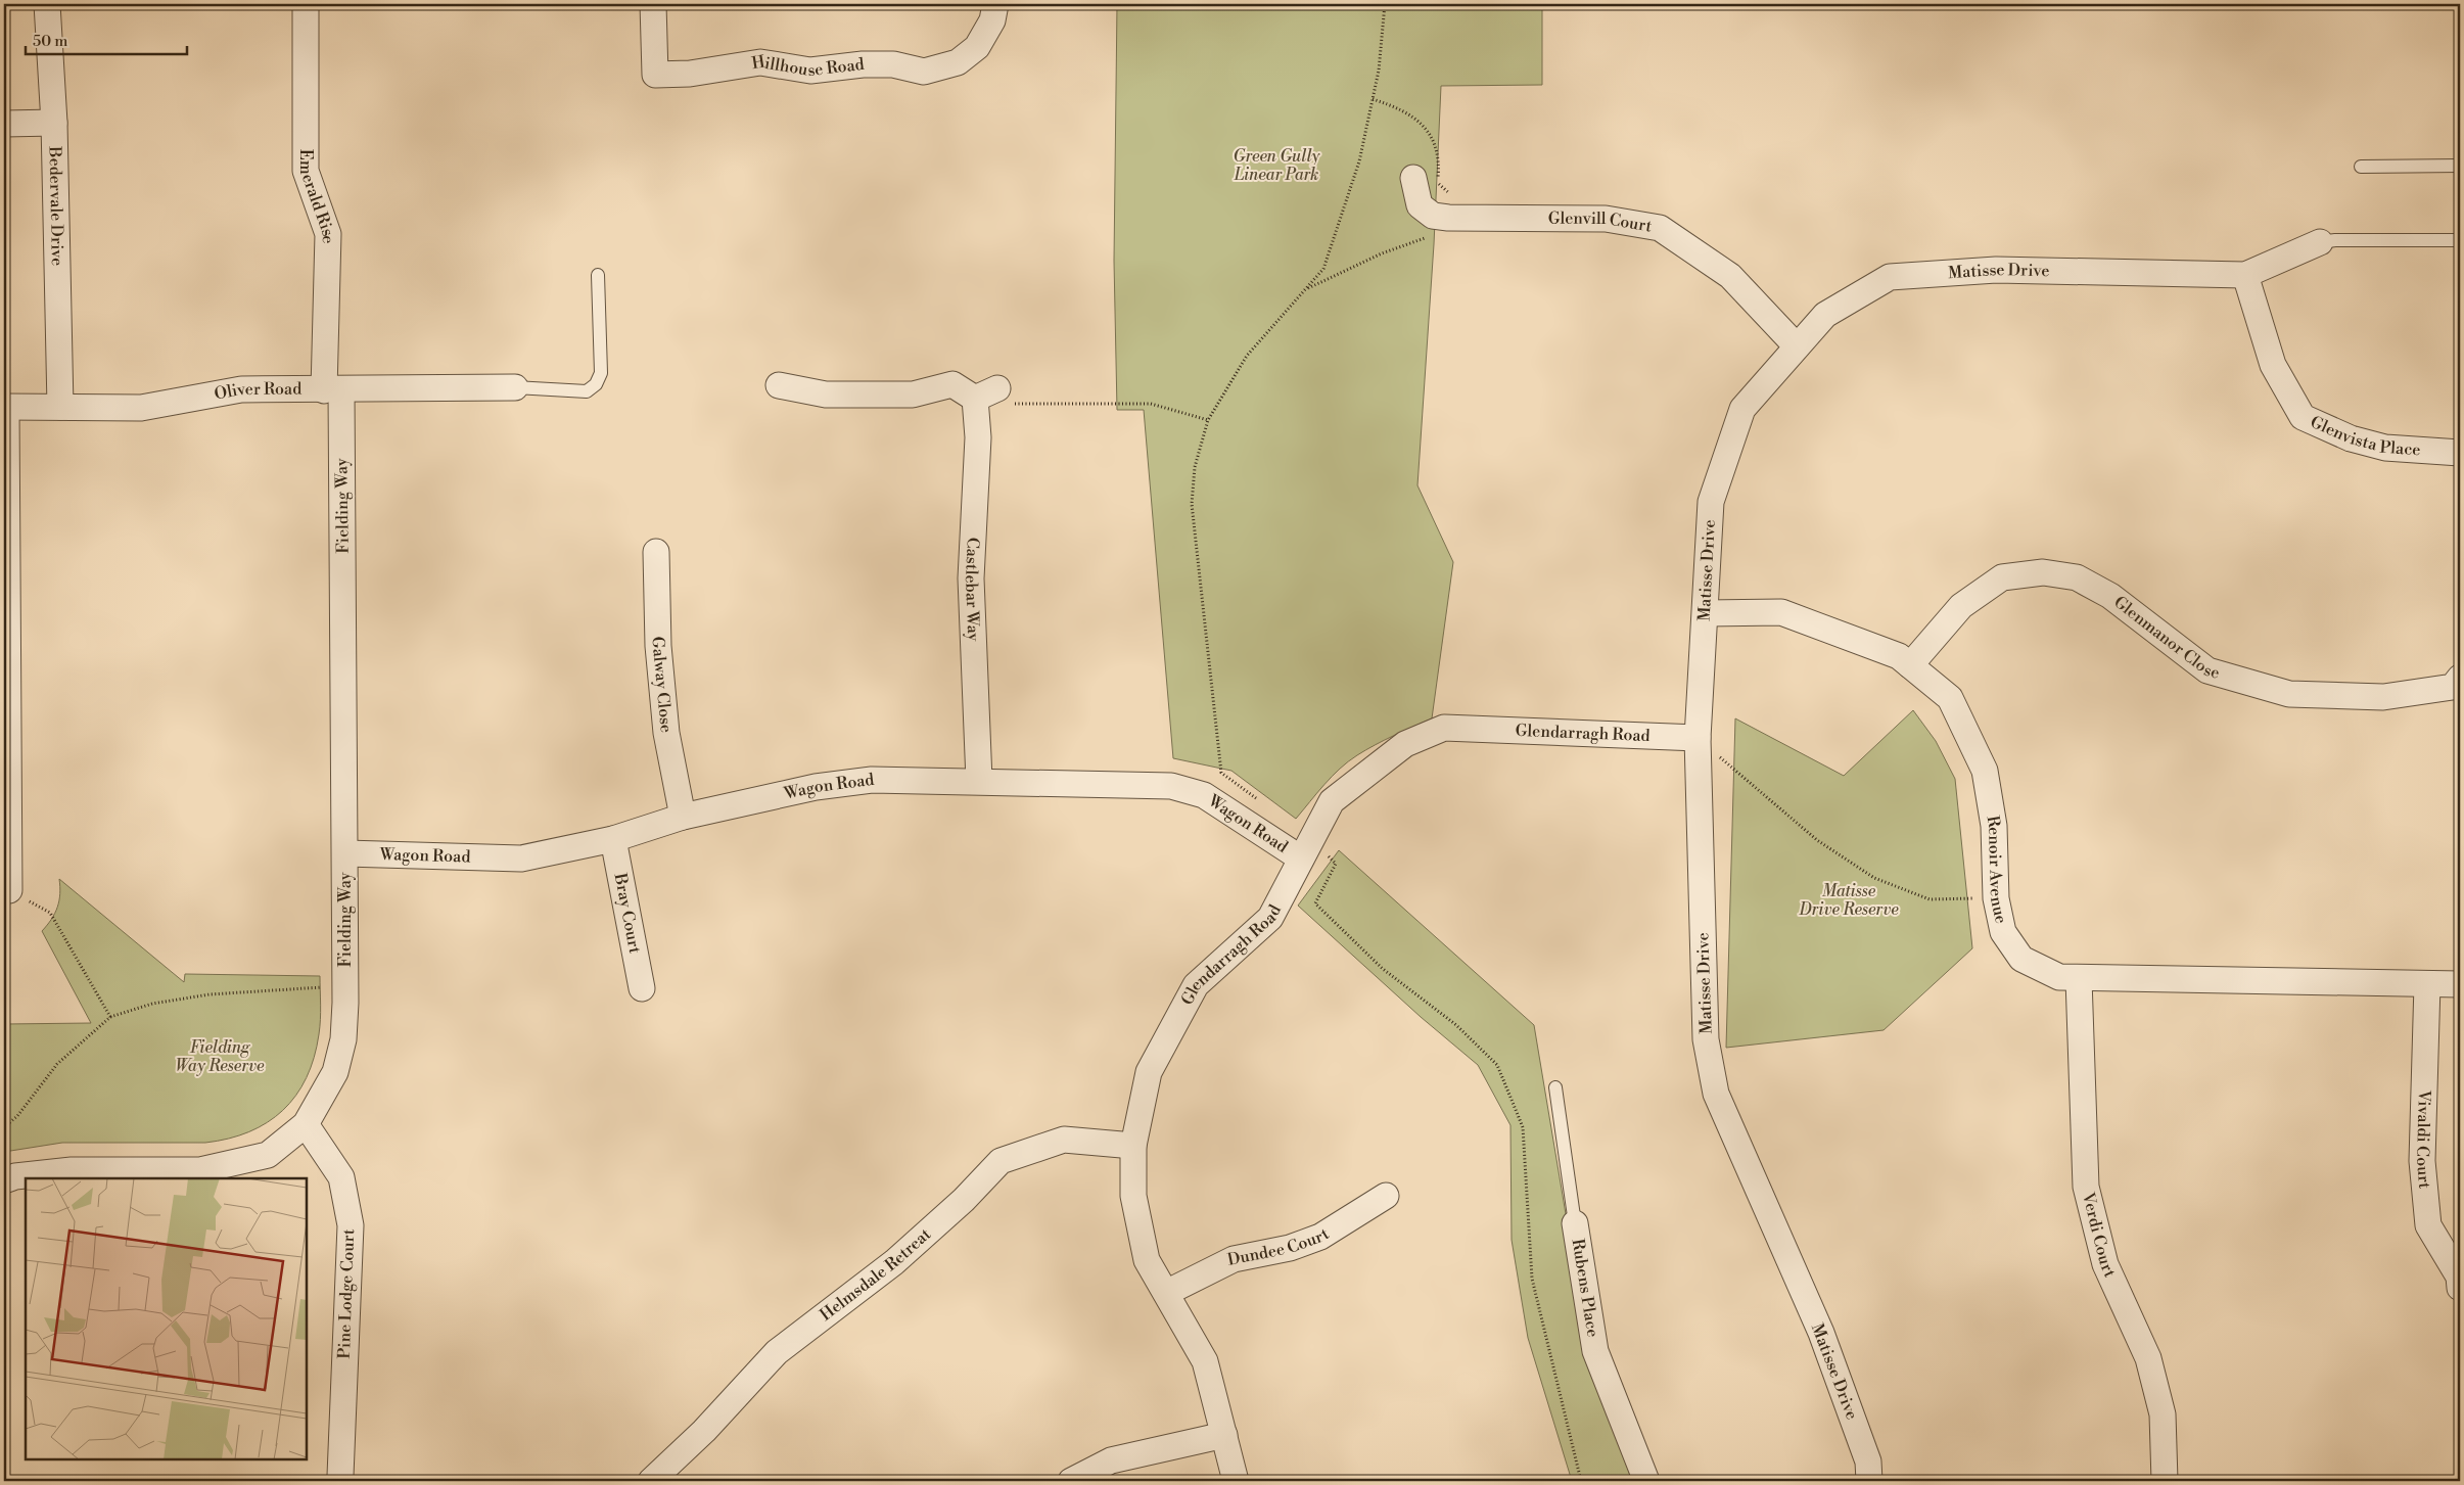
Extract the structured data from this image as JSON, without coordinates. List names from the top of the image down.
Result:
{
  "streets": {
    "street": [
      "Hillhouse Road",
      "Emerald Rise",
      "Bedervale Drive",
      "Glenvill Court",
      "Matisse Drive",
      "Oliver Road",
      "Glenvista Place",
      "Fielding Way",
      "Castlebar Way",
      "Glenmanor Close",
      "Galway Close",
      "Glendarragh Road",
      "Wagon Road",
      "Renoir Avenue",
      "Bray Court",
      "Vivaldi Court",
      "Verdi Court",
      "Dundee Court",
      "Helmsdale Retreat",
      "Rubens Place",
      "Pine Lodge Court"
    ]
  },
  "crossings": [
    ["Emerald Rise", "Oliver Road"],
    ["Emerald Rise", "Fielding Way"],
    ["Bedervale Drive", "Oliver Road"],
    ["Glenvill Court", "Matisse Drive"],
    ["Matisse Drive", "Glenvista Place"],
    ["Matisse Drive", "Glendarragh Road"],
    ["Matisse Drive", "Renoir Avenue"],
    ["Oliver Road", "Fielding Way"],
    ["Fielding Way", "Wagon Road"],
    ["Fielding Way", "Pine Lodge Court"],
    ["Castlebar Way", "Wagon Road"],
    ["Glenmanor Close", "Renoir Avenue"],
    ["Galway Close", "Wagon Road"],
    ["Glendarragh Road", "Wagon Road"],
    ["Glendarragh Road", "Dundee Court"],
    ["Glendarragh Road", "Helmsdale Retreat"],
    ["Wagon Road", "Bray Court"],
    ["Renoir Avenue", "Vivaldi Court"],
    ["Renoir Avenue", "Verdi Court"]
  ],
  "parks": ["Green Gully Linear Park", "Matisse Drive Reserve", "Fielding Way Reserve"],
  "scale_bar": "50 m"
}
